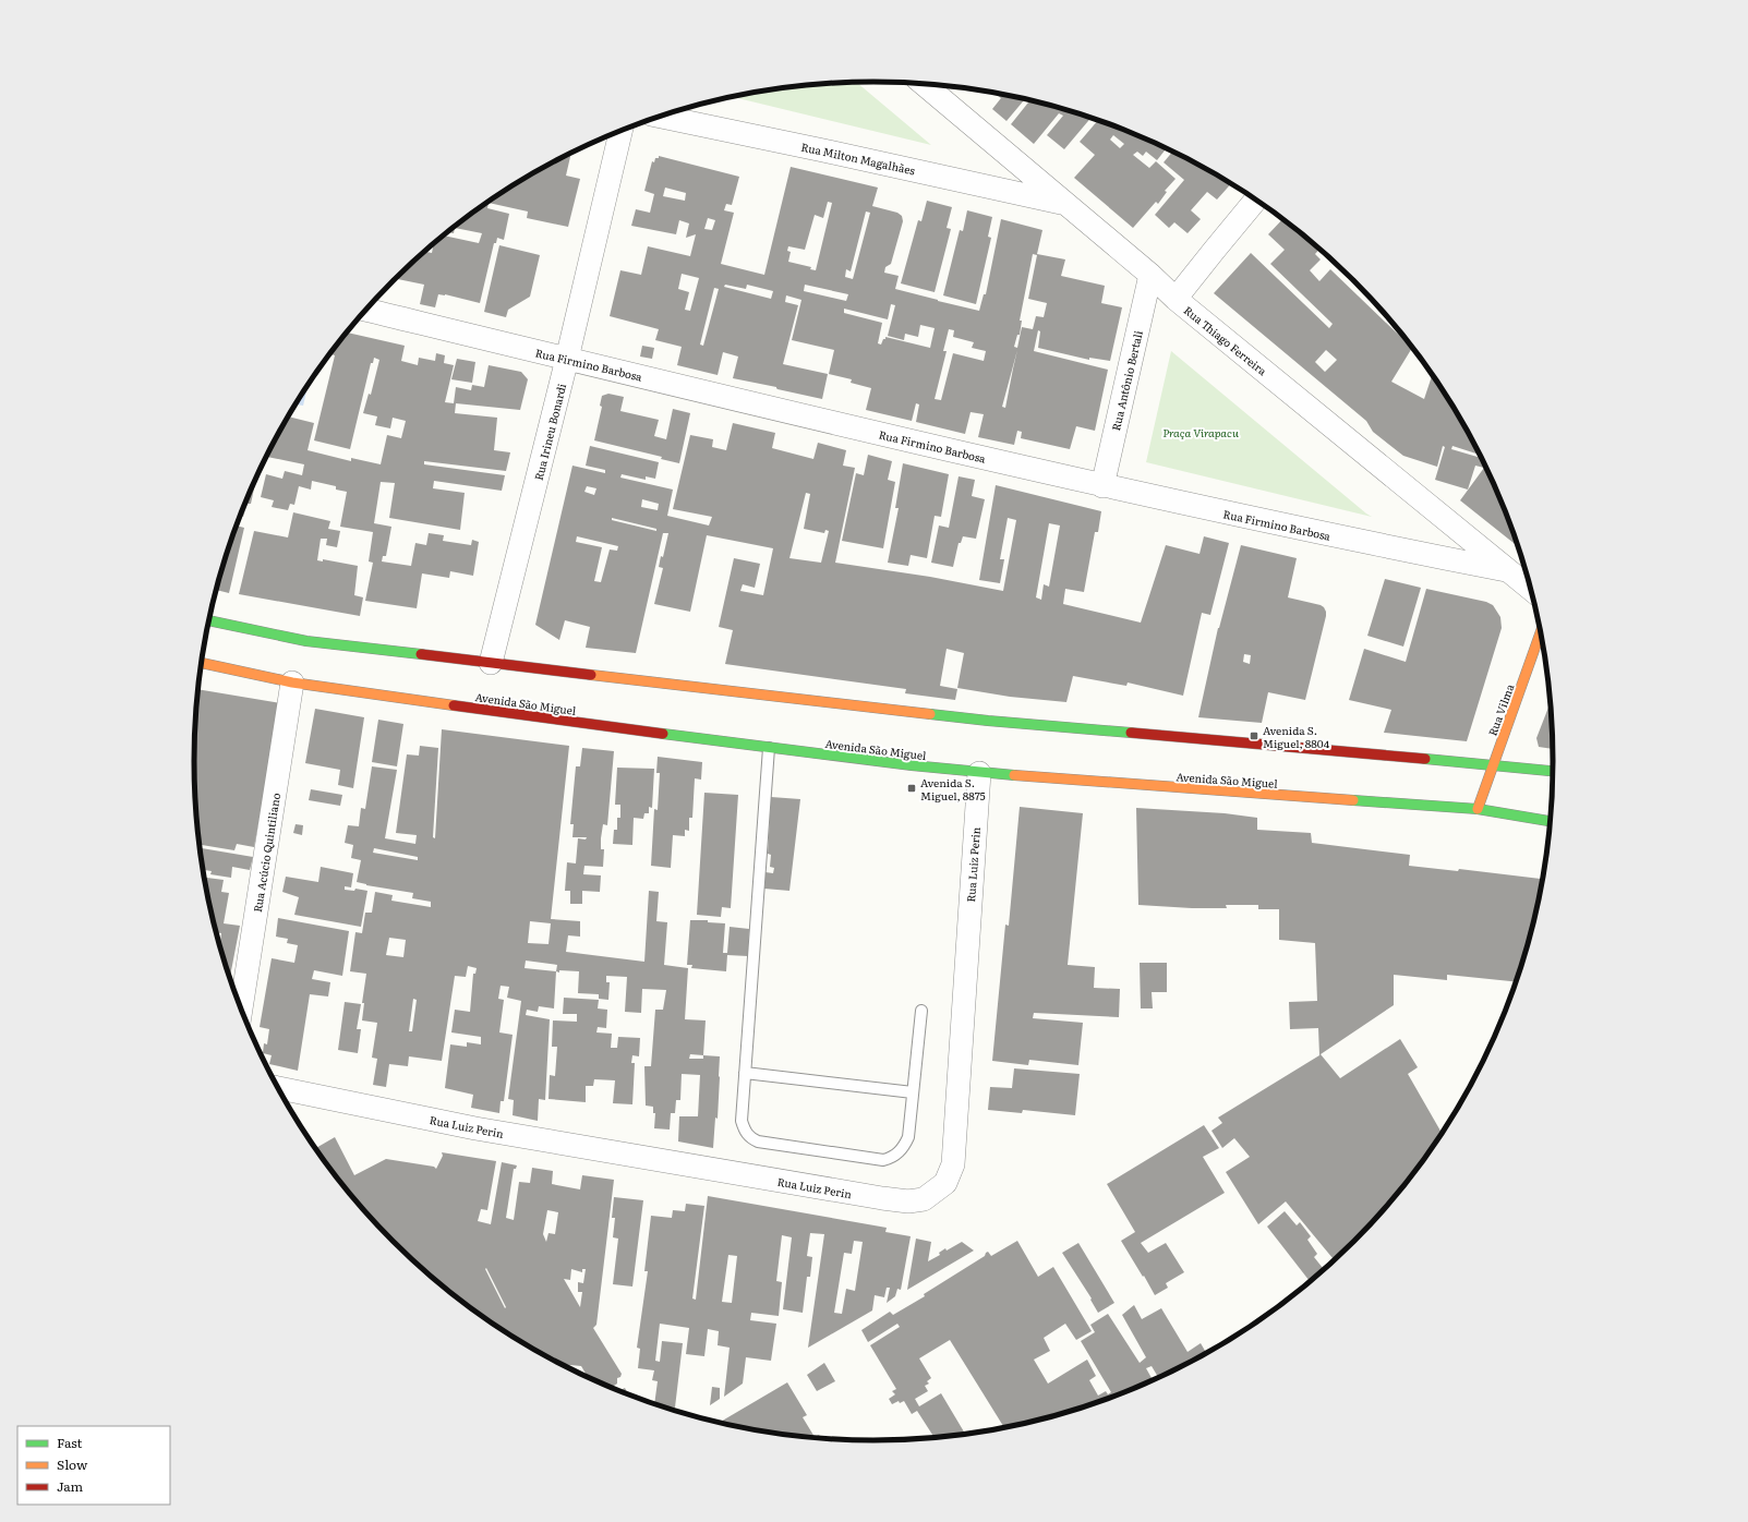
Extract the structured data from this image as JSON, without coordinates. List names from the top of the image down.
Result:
{
  "streets": {
    "main road": ["Avenida São Miguel", "Rua Vilma"],
    "street": [
      "Rua Milton Magalhães",
      "Rua Thiago Ferreira",
      "Rua Firmino Barbosa",
      "Rua Antônio Bertali",
      "Rua Irineu Bonardi",
      "Rua Acúcio Quintiliano",
      "Rua Luiz Perin"
    ]
  },
  "crossings": [
    ["Rua Milton Magalhães", "Rua Thiago Ferreira"],
    ["Rua Thiago Ferreira", "Rua Firmino Barbosa"],
    ["Rua Thiago Ferreira", "Rua Antônio Bertali"],
    ["Rua Firmino Barbosa", "Rua Antônio Bertali"],
    ["Rua Firmino Barbosa", "Rua Irineu Bonardi"],
    ["Avenida São Miguel", "Rua Vilma"],
    ["Avenida São Miguel", "Rua Acúcio Quintiliano"],
    ["Avenida São Miguel", "Rua Luiz Perin"]
  ],
  "parks": ["Praça Virapacu"],
  "places": {
    "transit": ["Avenida S. Miguel, 8804", "Avenida S. Miguel, 8875"]
  },
  "legend": ["Fast", "Slow", "Jam"]
}
